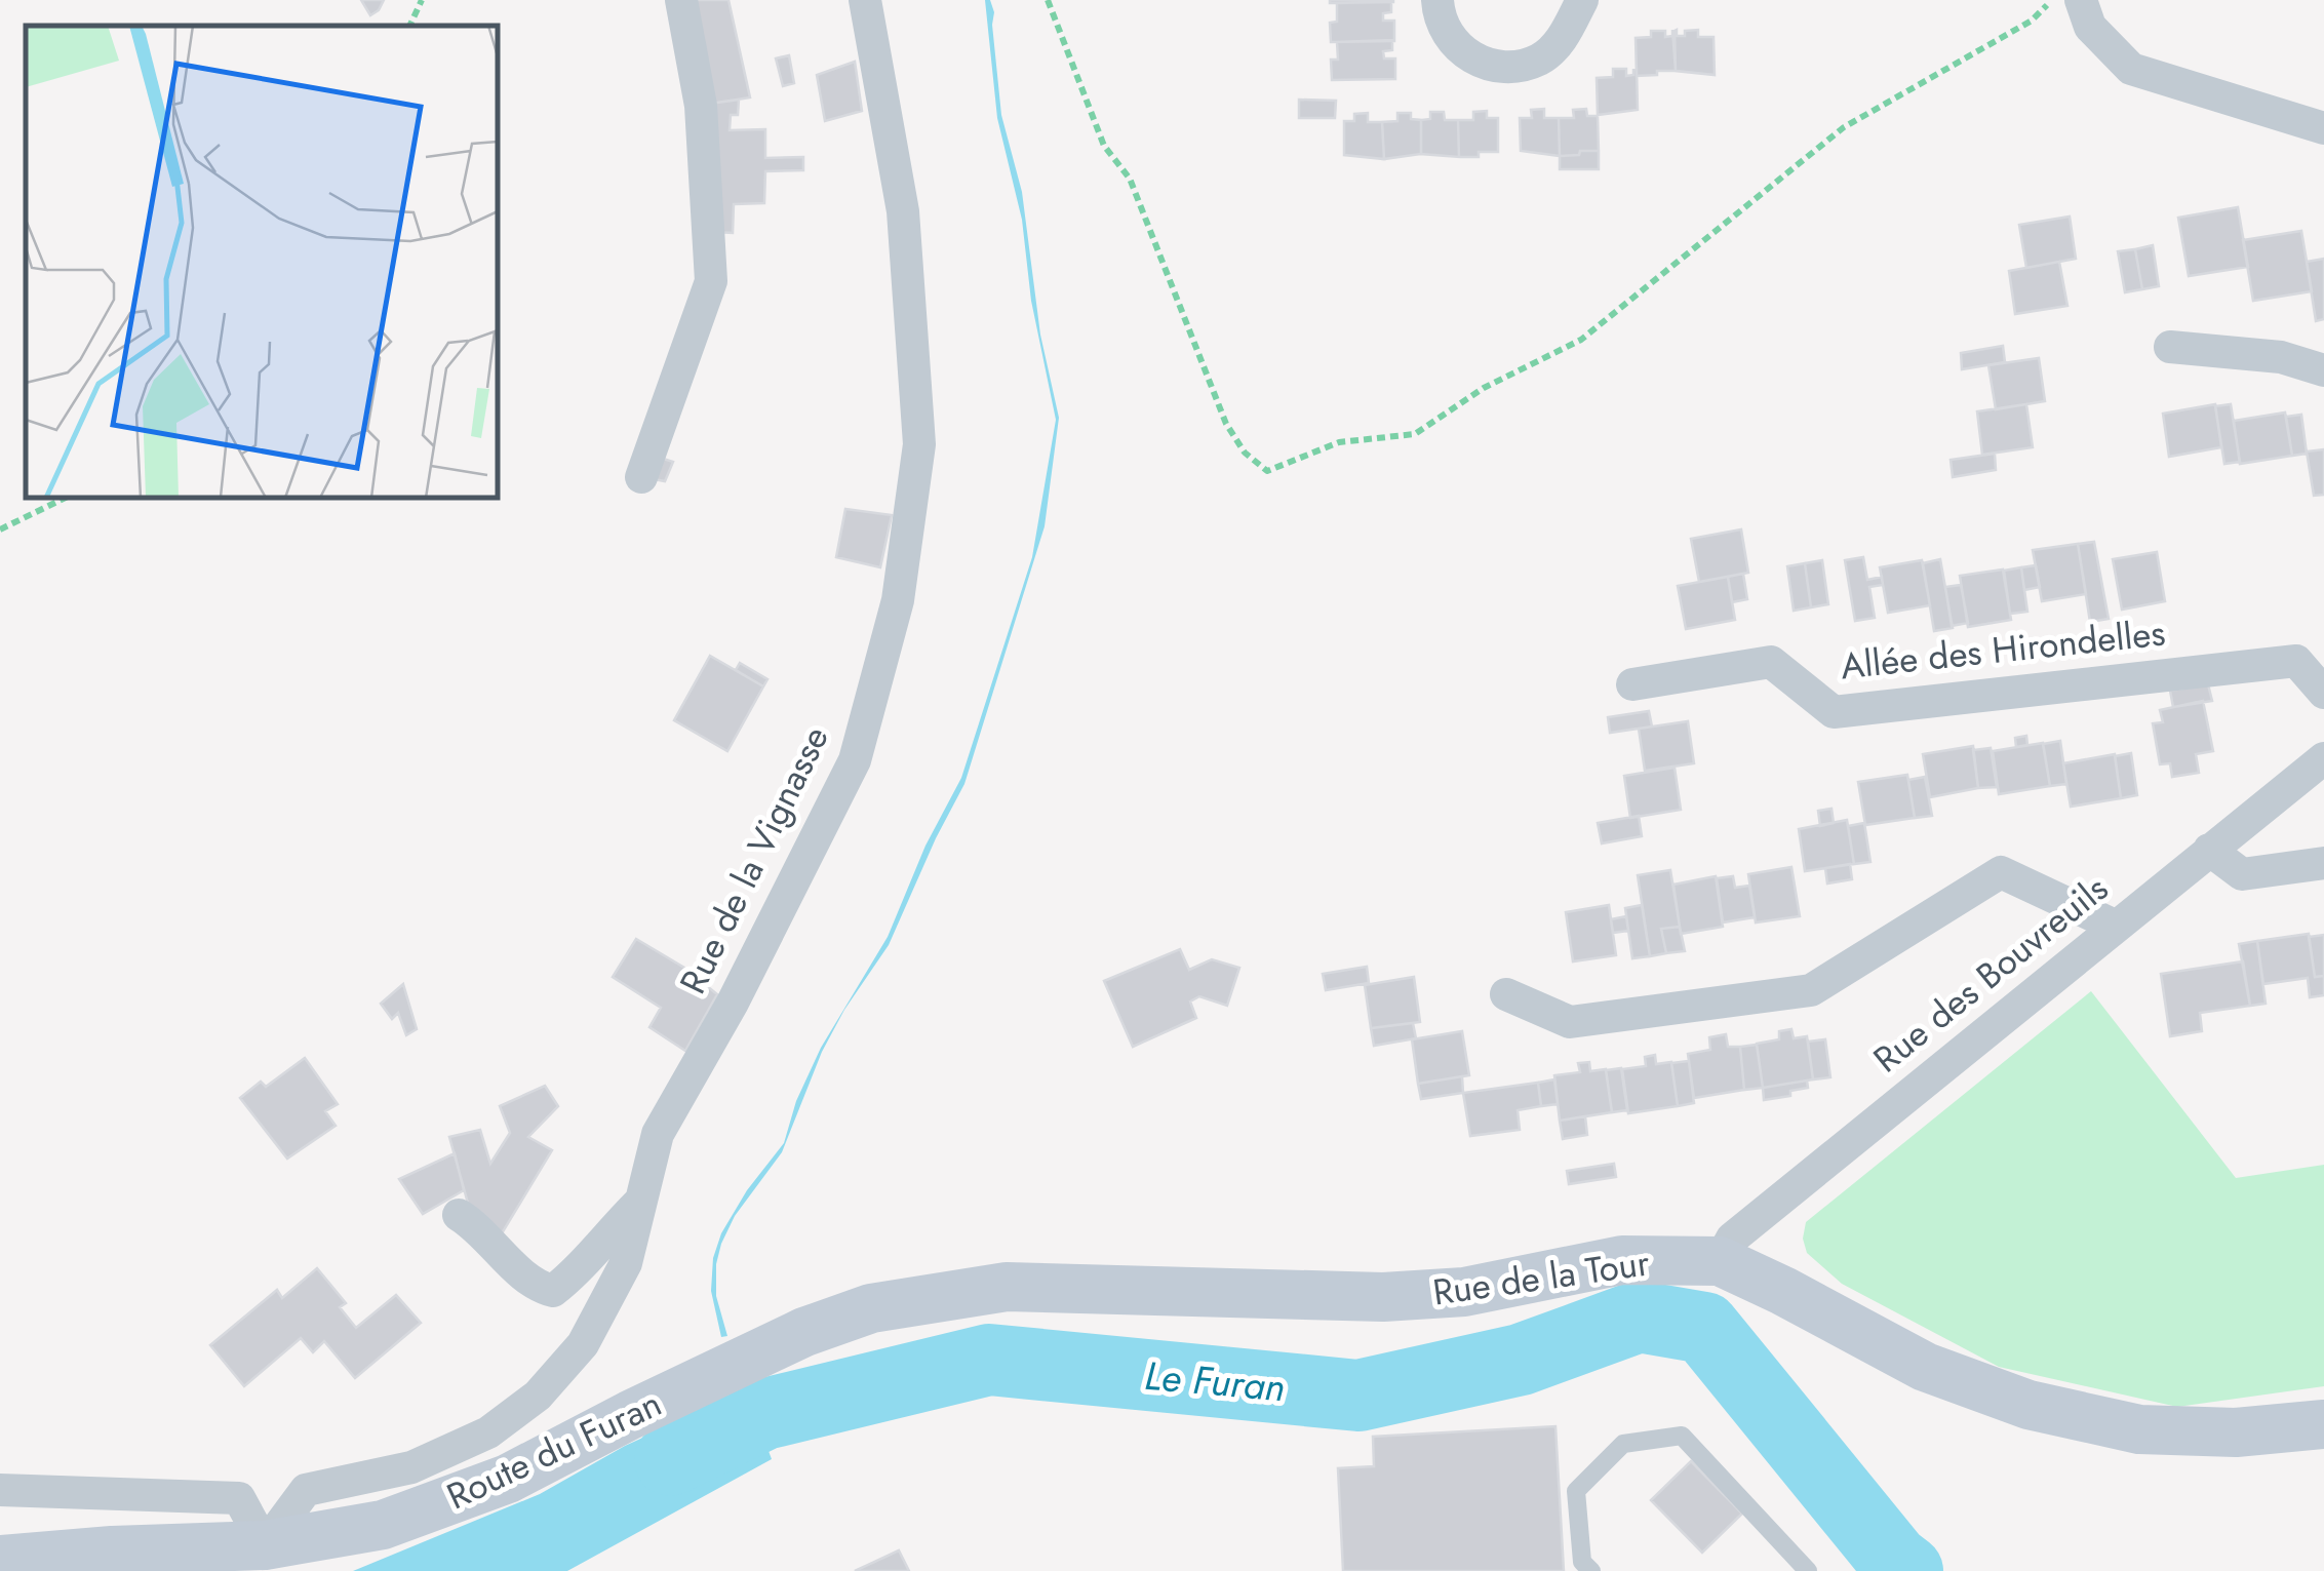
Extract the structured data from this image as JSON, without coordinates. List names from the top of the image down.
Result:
{
  "streets": {
    "street": [
      "Allée des Hirondelles",
      "Rue de la Vignasse",
      "Rue des Bouvreuils",
      "Rue de la Tour",
      "Route du Furan"
    ]
  },
  "crossings": [
    ["Rue de la Vignasse", "Route du Furan"],
    ["Rue des Bouvreuils", "Rue de la Tour"],
    ["Rue de la Tour", "Route du Furan"]
  ],
  "water": ["Le Furan"]
}
